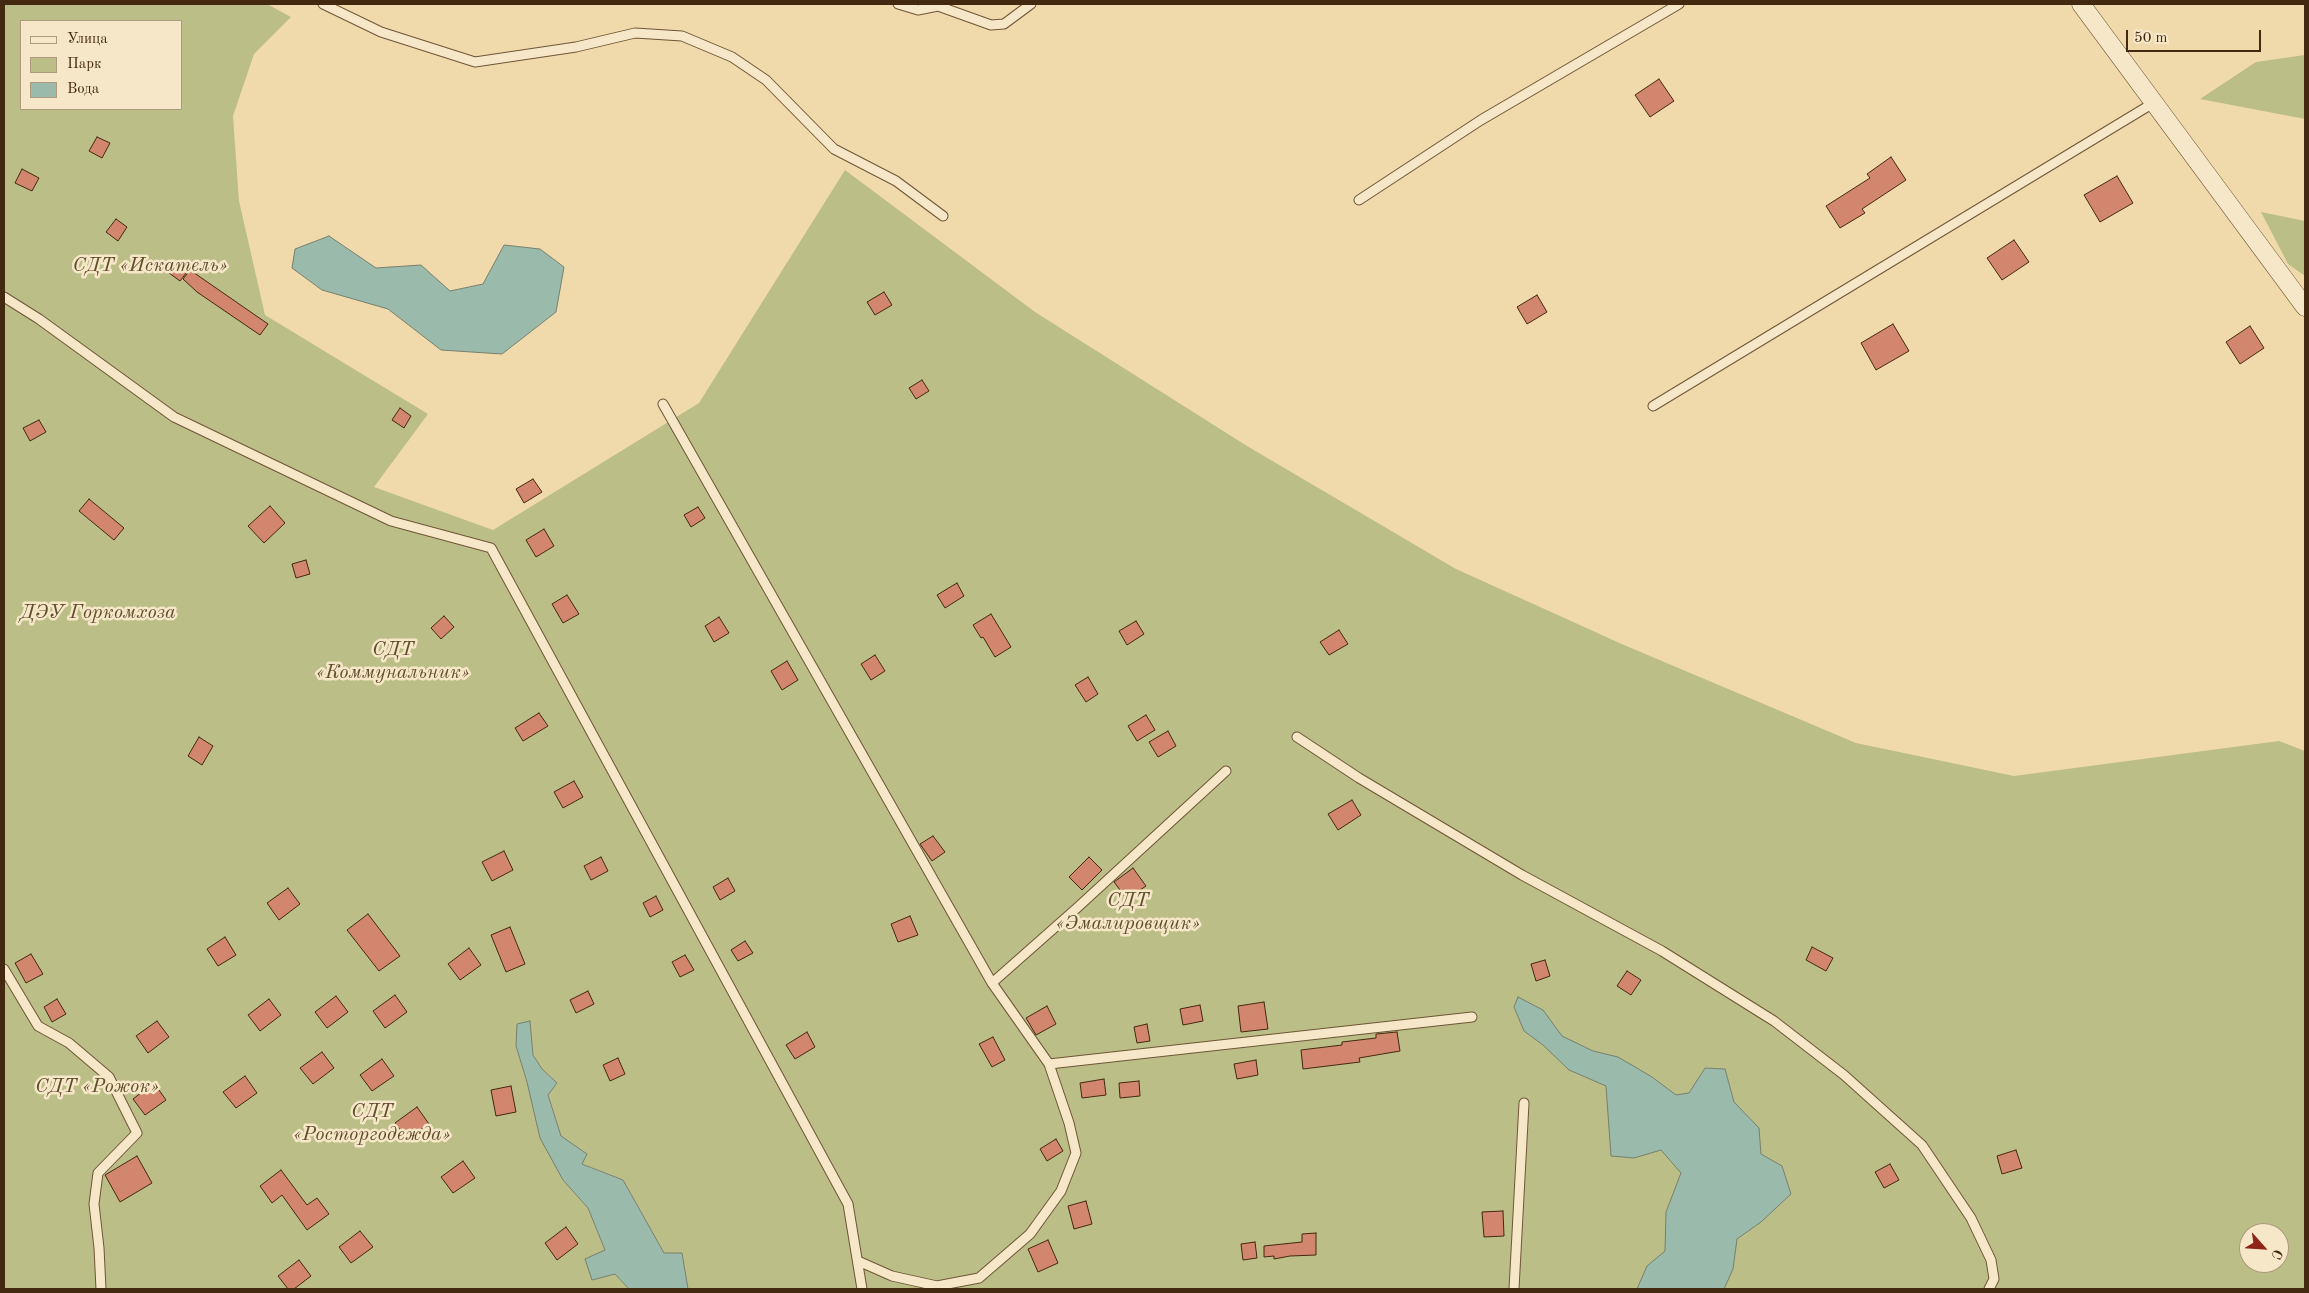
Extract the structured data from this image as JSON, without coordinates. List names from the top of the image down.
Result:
{
  "parks": [
    "СДТ «Искатель»",
    "ДЭУ Горкомхоза",
    "СДТ «Коммунальник»",
    "СДТ «Эмалировщик»",
    "СДТ «Рожок»",
    "СДТ «Росторгодежда»"
  ],
  "legend": ["Улица", "Парк", "Вода"],
  "scale_bar": "50 m",
  "north": "bottom right"
}
